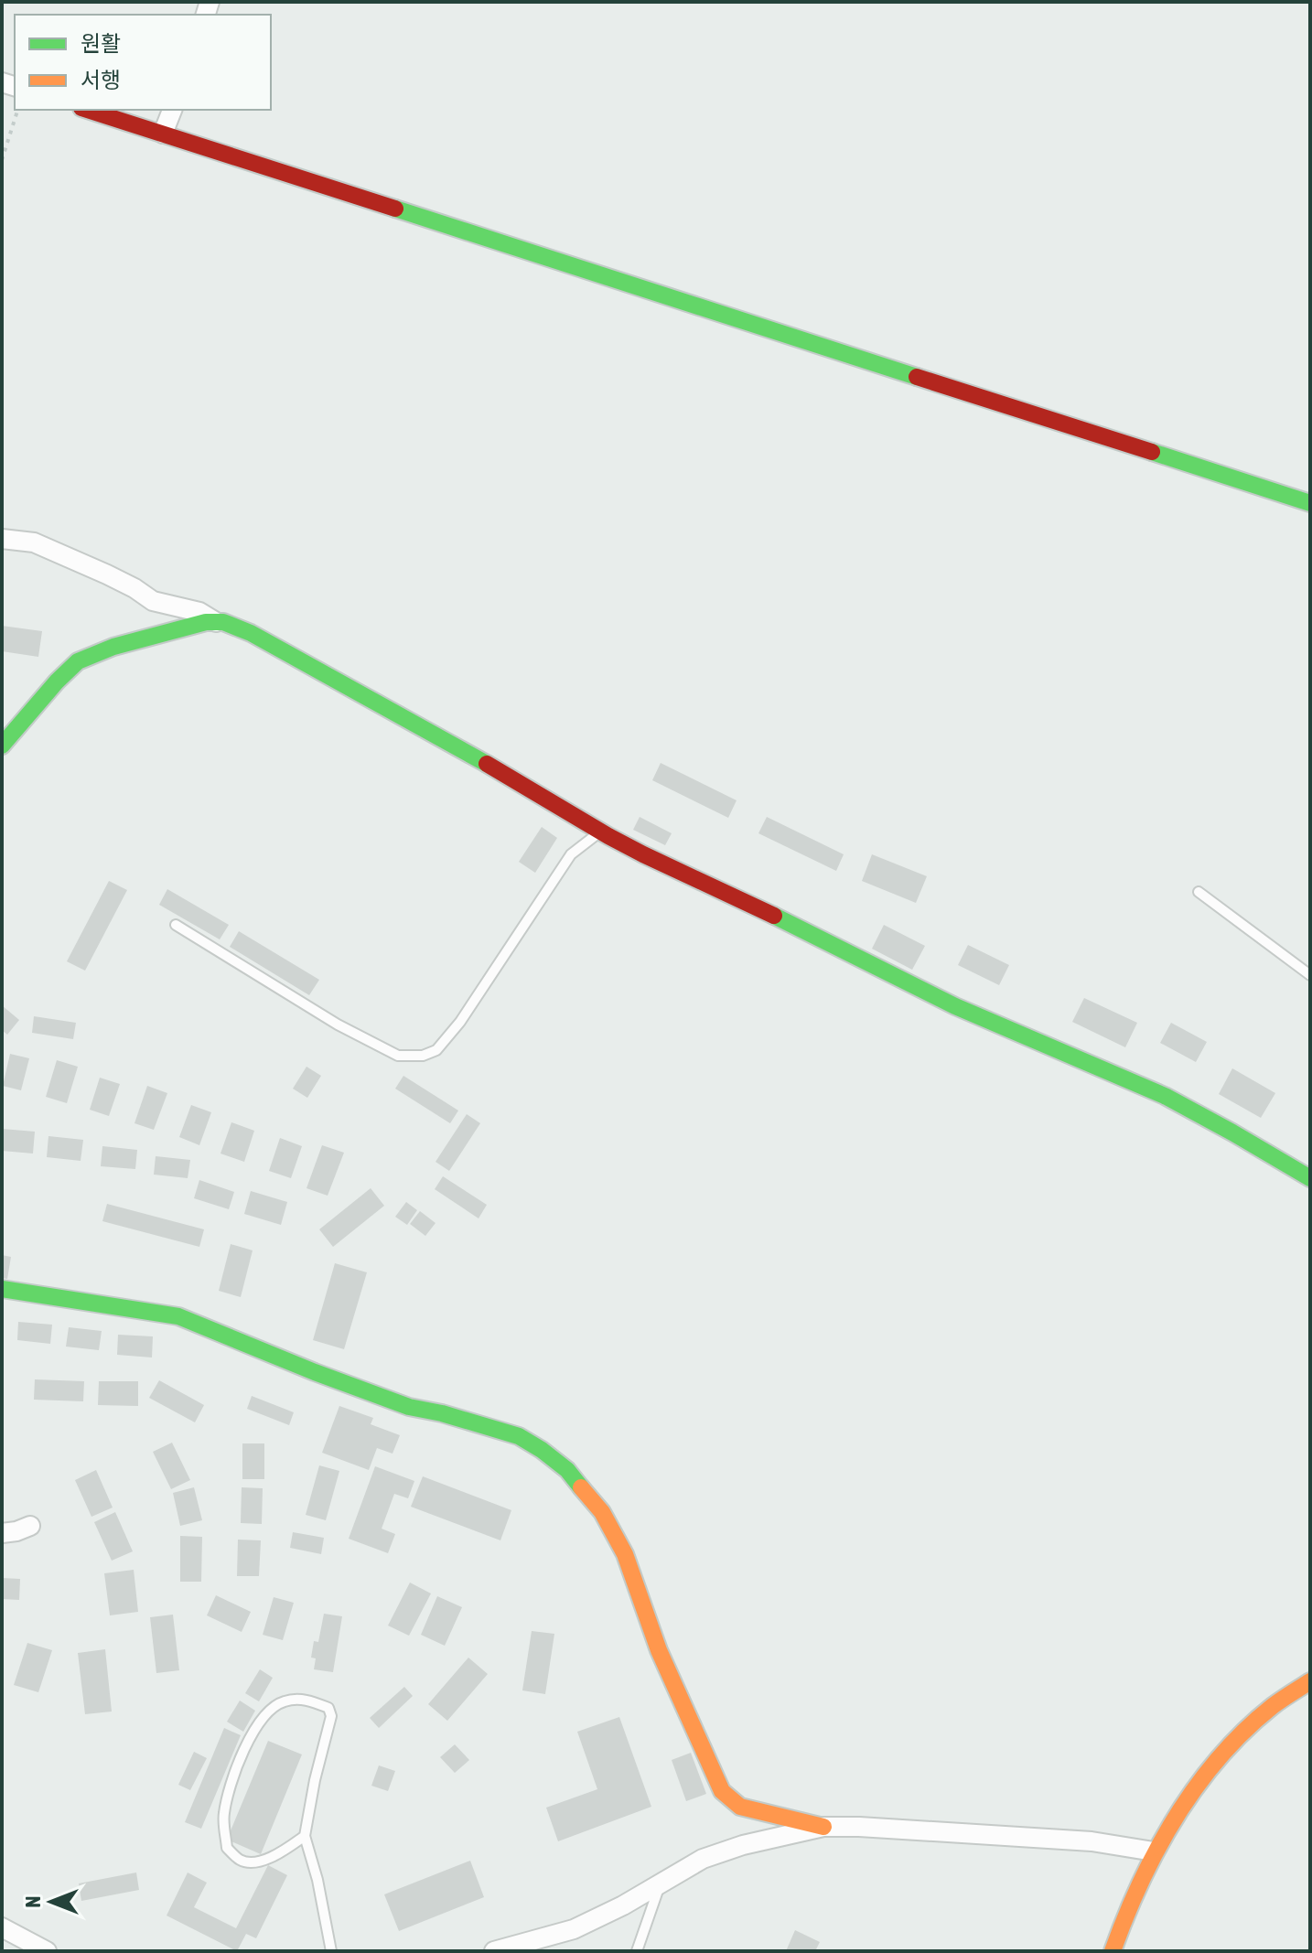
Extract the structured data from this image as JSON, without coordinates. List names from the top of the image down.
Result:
{
  "legend": ["원활", "서행"],
  "north": "left"
}
